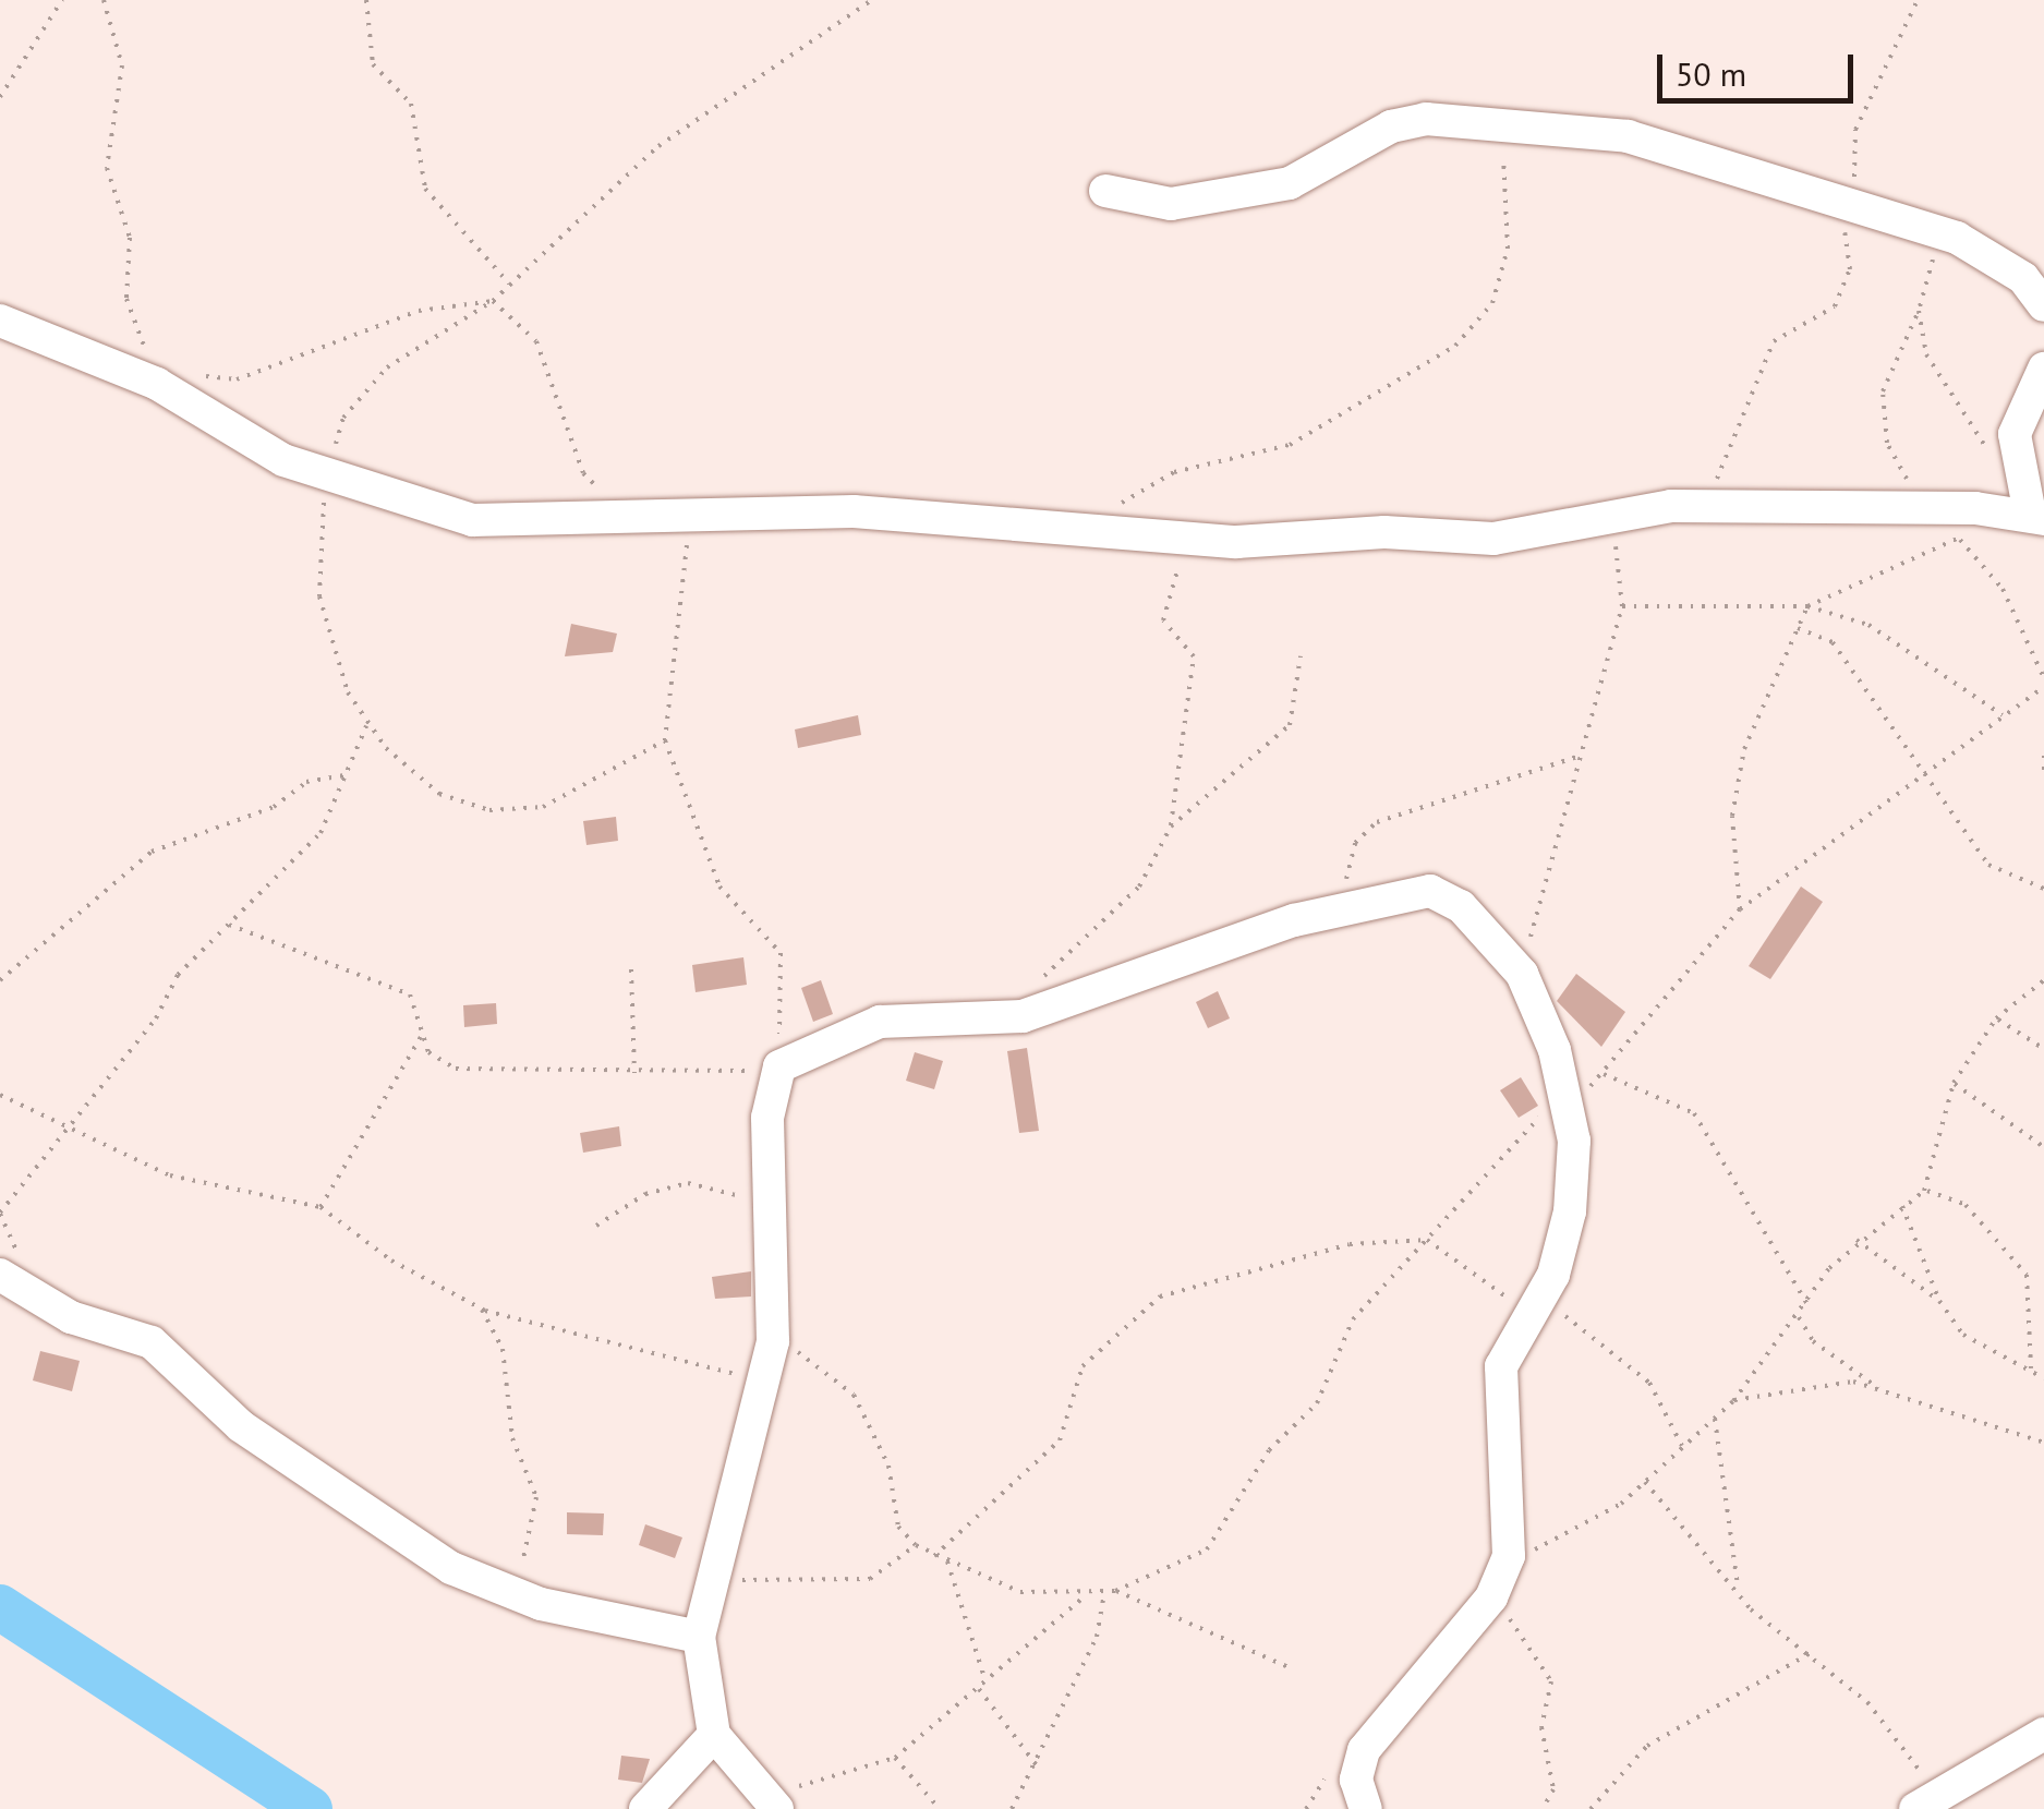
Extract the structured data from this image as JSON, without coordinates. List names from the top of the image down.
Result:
{
  "scale_bar": "50 m"
}
